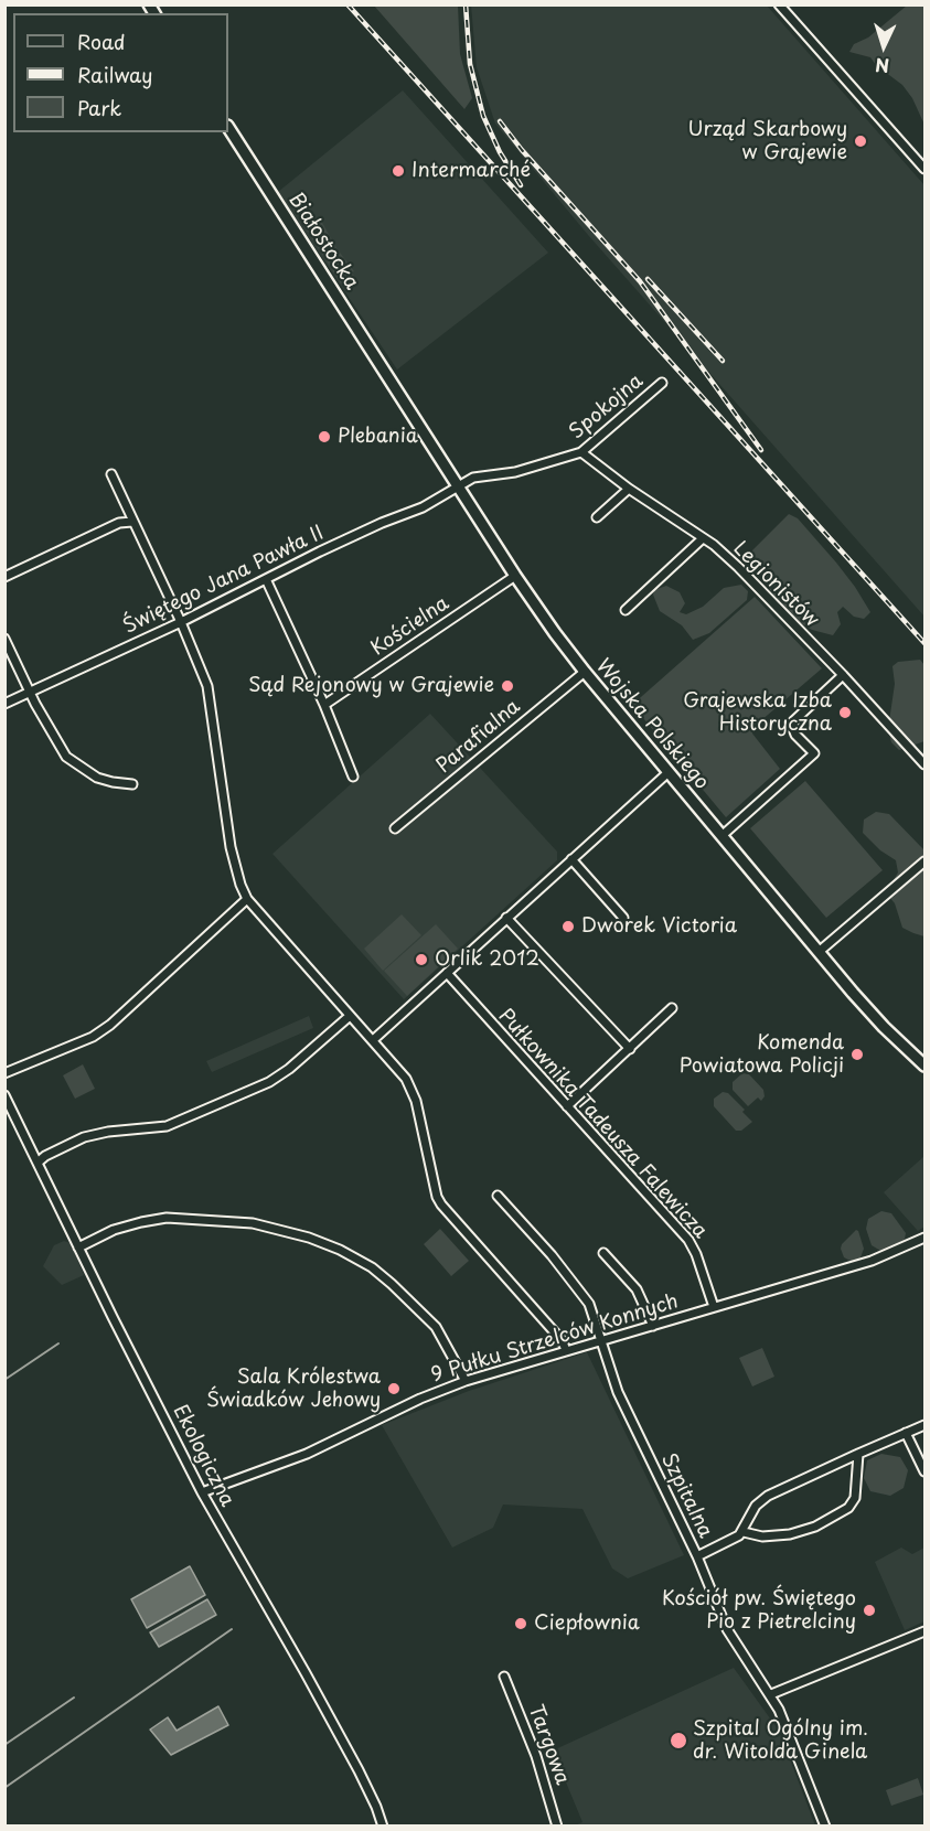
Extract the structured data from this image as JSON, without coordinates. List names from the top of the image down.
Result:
{
  "streets": {
    "main road": ["Białostocka", "Wojska Polskiego"],
    "street": [
      "Spokojna",
      "Świętego Jana Pawła II",
      "Legionistów",
      "Kościelna",
      "Parafialna",
      "Pułkownika Tadeusza Falewicza",
      "9 Pułku Strzelców Konnych",
      "Ekologiczna",
      "Szpitalna",
      "Targowa"
    ]
  },
  "crossings": [
    ["Białostocka", "Wojska Polskiego"],
    ["Spokojna", "Świętego Jana Pawła II"],
    ["Spokojna", "Legionistów"],
    ["Spokojna", "Wojska Polskiego"],
    ["Świętego Jana Pawła II", "Wojska Polskiego"],
    ["Kościelna", "Wojska Polskiego"],
    ["Wojska Polskiego", "Parafialna"],
    ["Pułkownika Tadeusza Falewicza", "9 Pułku Strzelców Konnych"],
    ["9 Pułku Strzelców Konnych", "Ekologiczna"],
    ["9 Pułku Strzelców Konnych", "Szpitalna"]
  ],
  "places": [
    "Urząd Skarbowy w Grajewie",
    "Intermarché",
    "Plebania",
    "Sąd Rejonowy w Grajewie",
    "Grajewska Izba Historyczna",
    "Dworek Victoria",
    "Orlik 2012",
    "Komenda Powiatowa Policji",
    "Sala Królestwa Świadków Jehowy",
    "Kościół pw. Świętego Pio z Pietrelciny",
    "Ciepłownia",
    "Szpital Ogólny im. dr. Witolda Ginela"
  ],
  "legend": ["Road", "Railway", "Park"],
  "north": "bottom"
}
